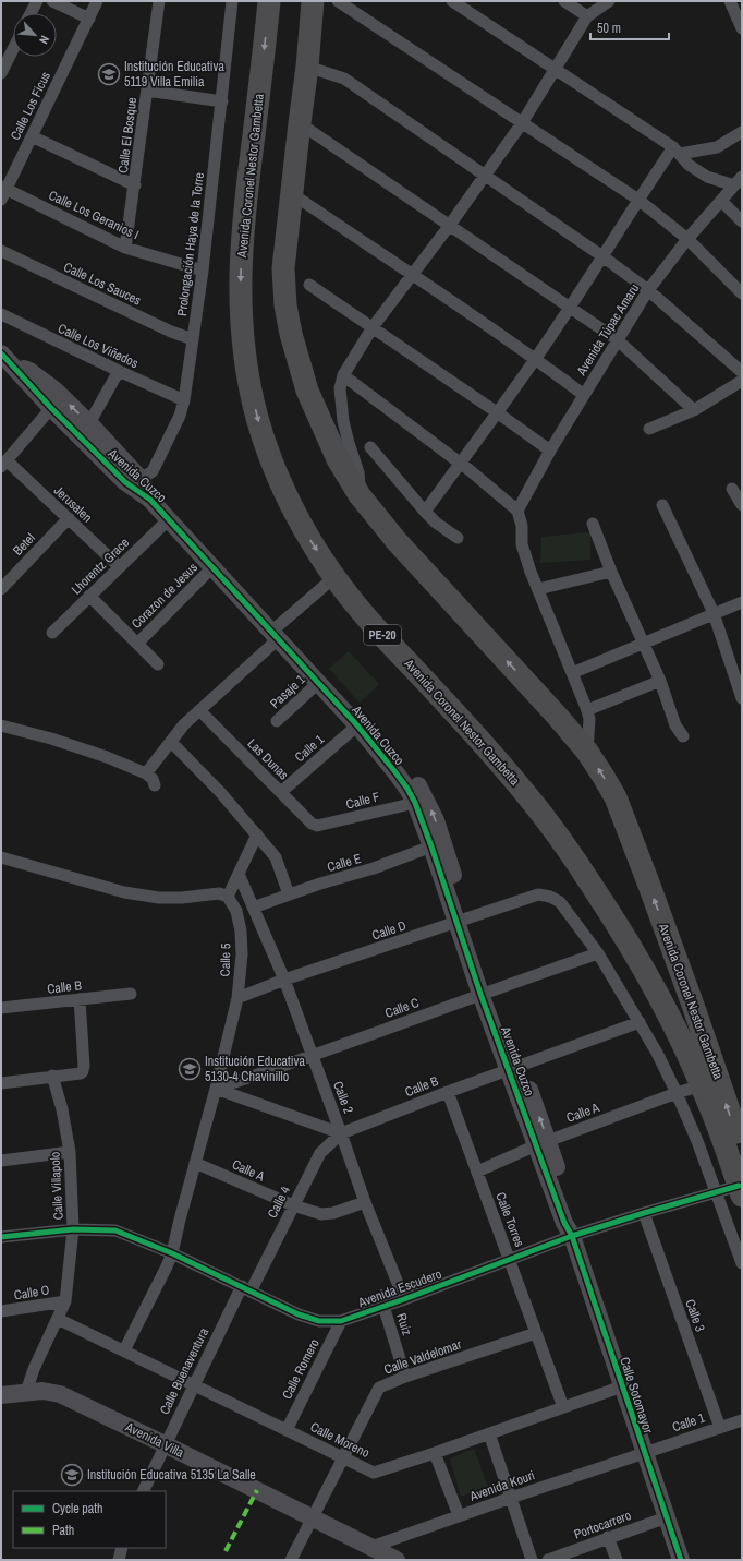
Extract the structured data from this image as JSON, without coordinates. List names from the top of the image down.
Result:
{
  "streets": {
    "highway": ["Avenida Coronel Nestor Gambetta", "PE-20"],
    "street": [
      "Calle Los Ficus",
      "Calle El Bosque",
      "Calle Los Geranios I",
      "Prolongación Haya de la Torre",
      "Calle Los Sauces",
      "Avenida Túpac Amaru",
      "Calle Los Viñedos",
      "Avenida Cuzco",
      "Jerusalen",
      "Betel",
      "Lhorentz Grace",
      "Corazon de Jesus",
      "Pasaje 1",
      "Calle 1",
      "Las Dunas",
      "Calle F",
      "Calle E",
      "Calle D",
      "Calle 5",
      "Calle B",
      "Calle C",
      "Calle 2",
      "Calle A",
      "Calle Villapolo",
      "Calle 4",
      "Calle Torres",
      "Avenida Escudero",
      "Calle O",
      "Calle 3",
      "Ruiz",
      "Calle Valdelomar",
      "Calle Romero",
      "Calle Buenaventura",
      "Calle Sotomayor",
      "Avenida Villa",
      "Calle Moreno",
      "Avenida Kouri",
      "Portocarrero"
    ]
  },
  "crossings": [
    ["Calle Los Ficus", "Calle Los Geranios I"],
    ["Calle El Bosque", "Calle Los Geranios I"],
    ["Avenida Coronel Nestor Gambetta", "Calle A"],
    ["Avenida Coronel Nestor Gambetta", "Avenida Escudero"],
    ["Calle Los Geranios I", "Prolongación Haya de la Torre"],
    ["Prolongación Haya de la Torre", "Calle Los Sauces"],
    ["Prolongación Haya de la Torre", "Calle Los Viñedos"],
    ["Prolongación Haya de la Torre", "Avenida Cuzco"],
    ["Avenida Cuzco", "Lhorentz Grace"],
    ["Avenida Cuzco", "Corazon de Jesus"],
    ["Avenida Cuzco", "Pasaje 1"],
    ["Avenida Cuzco", "Calle 1"],
    ["Avenida Cuzco", "Calle F"],
    ["Avenida Cuzco", "Calle E"],
    ["Avenida Cuzco", "Calle D"],
    ["Avenida Cuzco", "Calle B"],
    ["Avenida Cuzco", "Calle C"],
    ["Avenida Cuzco", "Calle A"],
    ["Avenida Cuzco", "Avenida Escudero"],
    ["Avenida Cuzco", "Calle Sotomayor"],
    ["Jerusalen", "Betel"],
    ["Jerusalen", "Lhorentz Grace"],
    ["Calle 1", "Las Dunas"],
    ["Calle 1", "Calle 3"],
    ["Calle 1", "Calle Sotomayor"],
    ["Calle 1", "Avenida Kouri"],
    ["Las Dunas", "Calle F"],
    ["Calle E", "Calle 2"],
    ["Calle D", "Calle 5"],
    ["Calle D", "Calle C"],
    ["Calle D", "Calle 2"],
    ["Calle 5", "Calle C"],
    ["Calle 5", "Calle A"],
    ["Calle 5", "Avenida Escudero"],
    ["Calle 5", "Calle Moreno"],
    ["Calle B", "Calle 2"],
    ["Calle B", "Calle 4"],
    ["Calle B", "Calle Torres"],
    ["Calle C", "Calle 2"],
    ["Calle 2", "Calle A"],
    ["Calle 2", "Calle 4"],
    ["Calle 2", "Avenida Escudero"],
    ["Calle A", "Calle 4"],
    ["Calle A", "Calle Torres"],
    ["Calle Villapolo", "Avenida Escudero"],
    ["Calle Villapolo", "Calle O"],
    ["Calle Villapolo", "Avenida Villa"],
    ["Calle Villapolo", "Calle Moreno"],
    ["Calle 4", "Avenida Escudero"],
    ["Calle 4", "Calle Buenaventura"],
    ["Calle Torres", "Avenida Escudero"],
    ["Calle Torres", "Calle Valdelomar"],
    ["Calle Torres", "Calle Moreno"],
    ["Avenida Escudero", "Calle 3"],
    ["Avenida Escudero", "Ruiz"],
    ["Avenida Escudero", "Calle Romero"],
    ["Avenida Escudero", "Calle Buenaventura"],
    ["Avenida Escudero", "Calle Sotomayor"],
    ["Ruiz", "Calle Valdelomar"],
    ["Calle Valdelomar", "Avenida Villa"],
    ["Calle Valdelomar", "Calle Moreno"],
    ["Calle Romero", "Calle Moreno"],
    ["Calle Buenaventura", "Avenida Villa"],
    ["Calle Buenaventura", "Calle Moreno"],
    ["Calle Sotomayor", "Calle Moreno"],
    ["Calle Sotomayor", "Avenida Kouri"],
    ["Calle Sotomayor", "Portocarrero"],
    ["Avenida Villa", "Avenida Kouri"]
  ],
  "places": {
    "school or university": ["Institución Educativa 5119 Villa Emilia", "Institución Educativa 5130-4 Chavinillo", "Institución Educativa 5135 La Salle"]
  },
  "legend": ["Cycle path", "Path"],
  "scale_bar": "50 m",
  "north": "bottom right"
}
